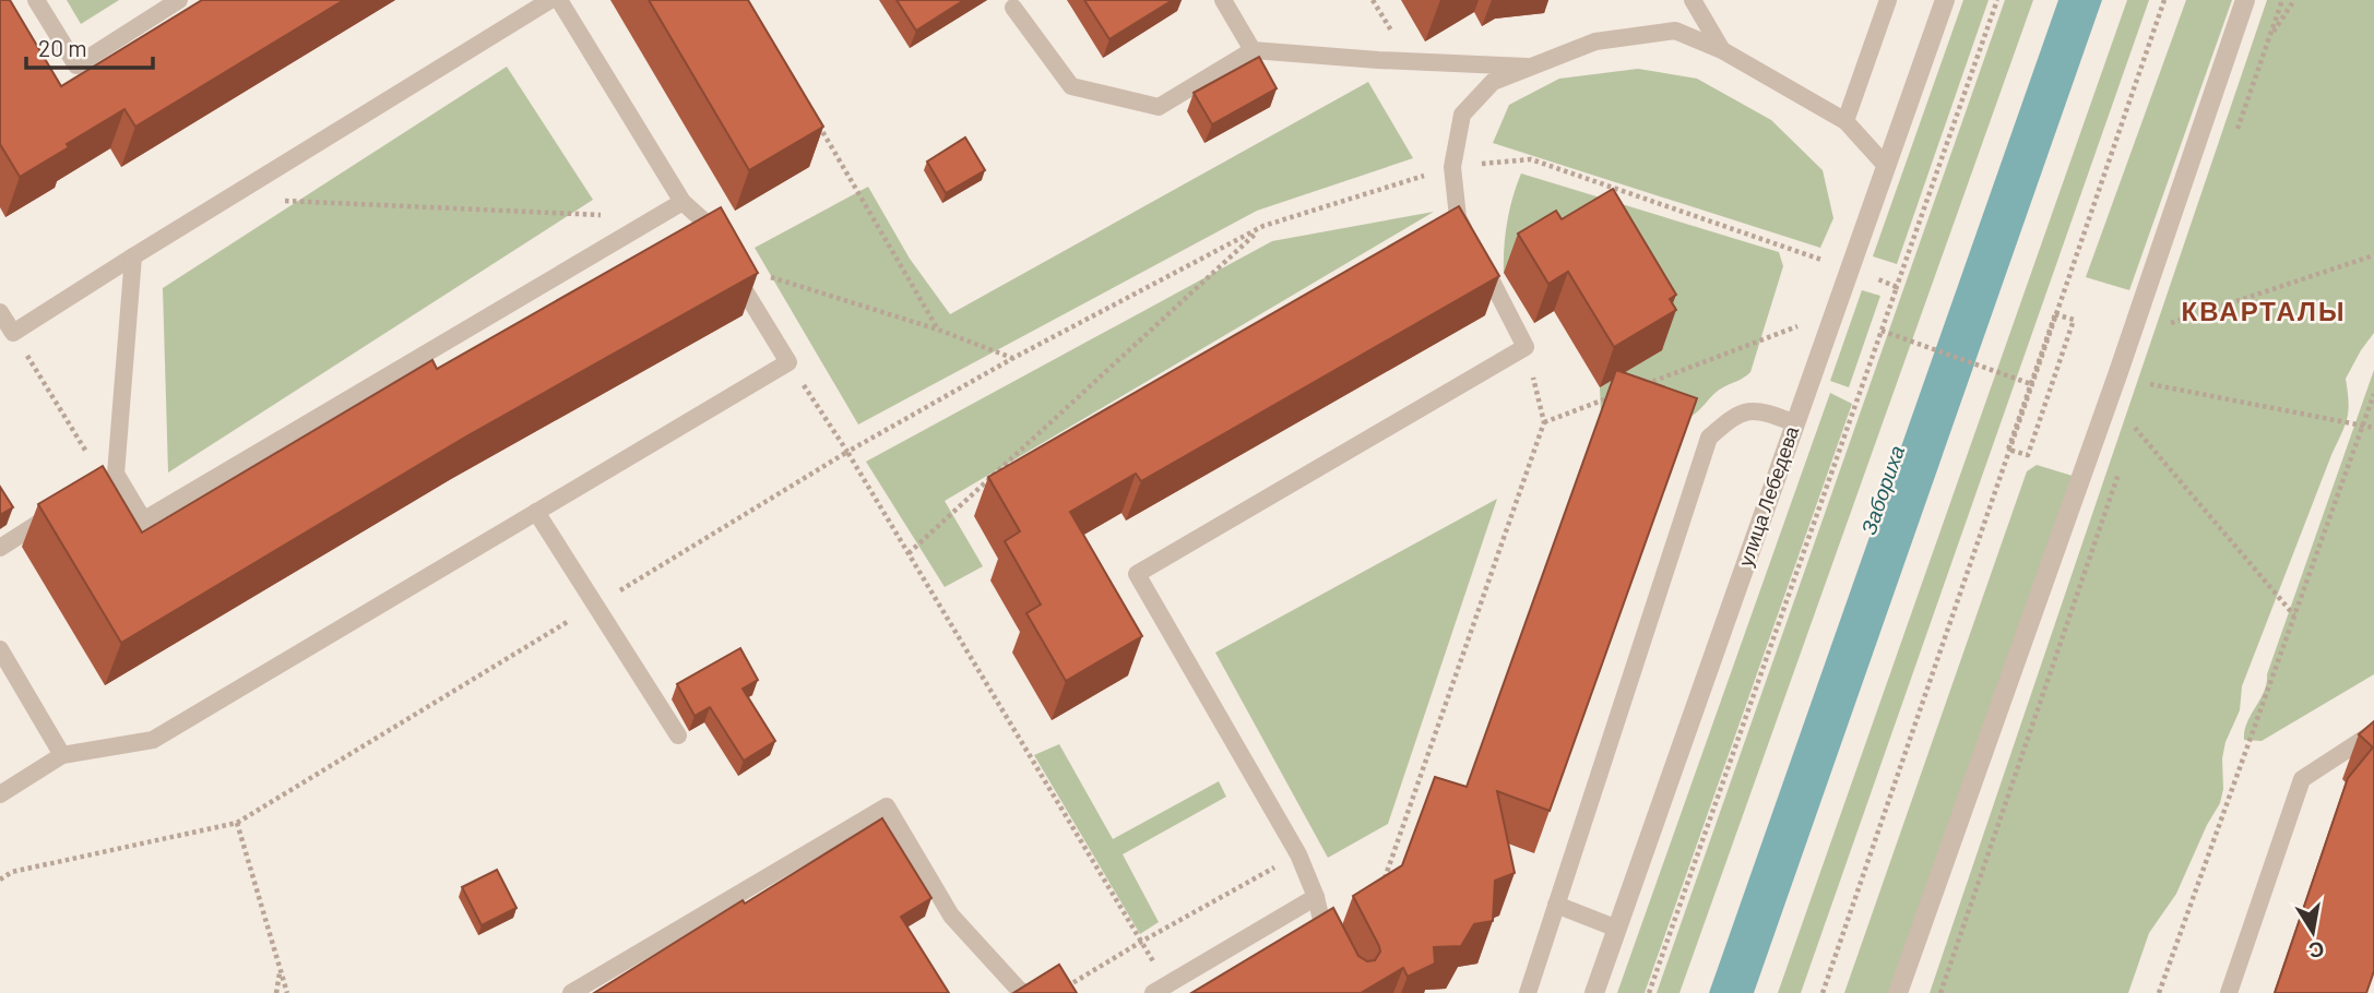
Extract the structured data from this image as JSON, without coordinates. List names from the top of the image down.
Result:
{
  "streets": {
    "street": ["улица Лебедева"]
  },
  "districts": ["КВАРТАЛЫ"],
  "water": ["Забориха"],
  "scale_bar": "20 m",
  "north": "bottom"
}
